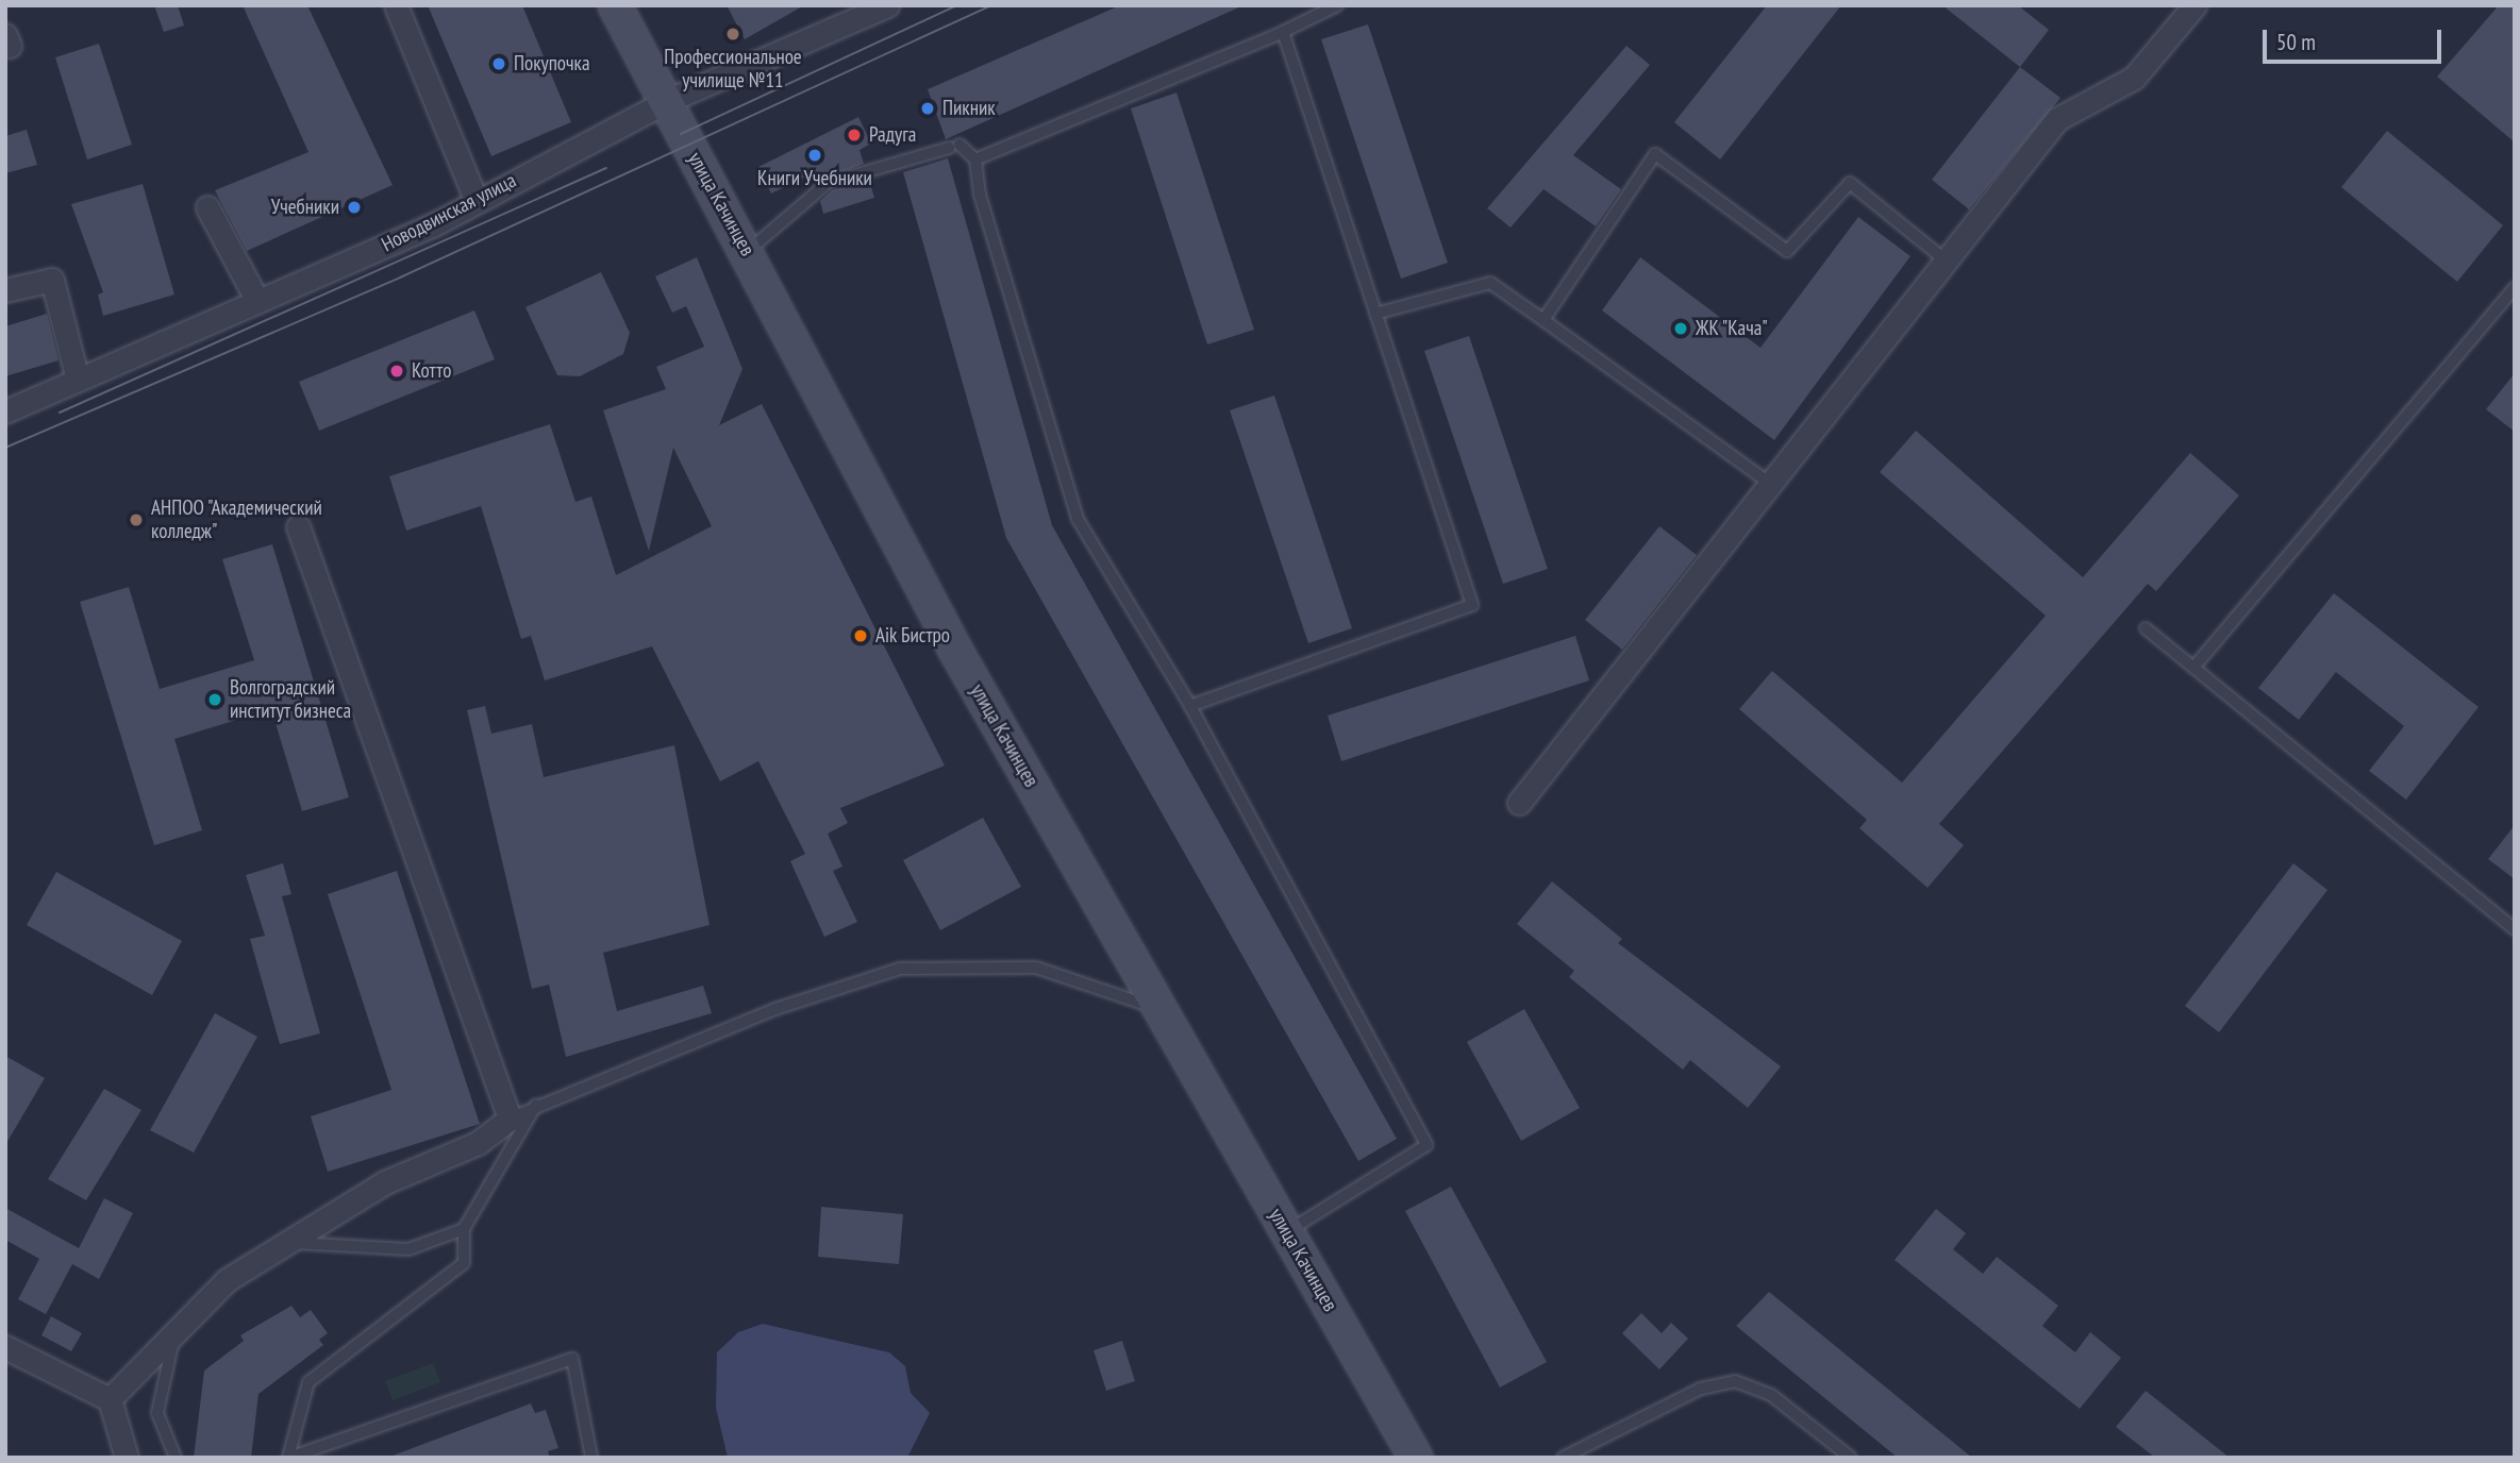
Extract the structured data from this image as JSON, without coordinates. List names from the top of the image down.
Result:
{
  "streets": {
    "main road": ["улица Качинцев"],
    "street": ["Новодвинская улица"]
  },
  "crossings": [
    ["улица Качинцев", "Новодвинская улица"]
  ],
  "places": [
    "Профессиональное училище №11",
    "Покупочка",
    "Пикник",
    "Радуга",
    "Книги Учебники",
    "Учебники",
    "ЖК \"Кача\"",
    "Котто",
    "АНПОО \"Академический колледж\"",
    "Aik Бистро",
    "Волгоградский институт бизнеса"
  ],
  "scale_bar": "50 m"
}
